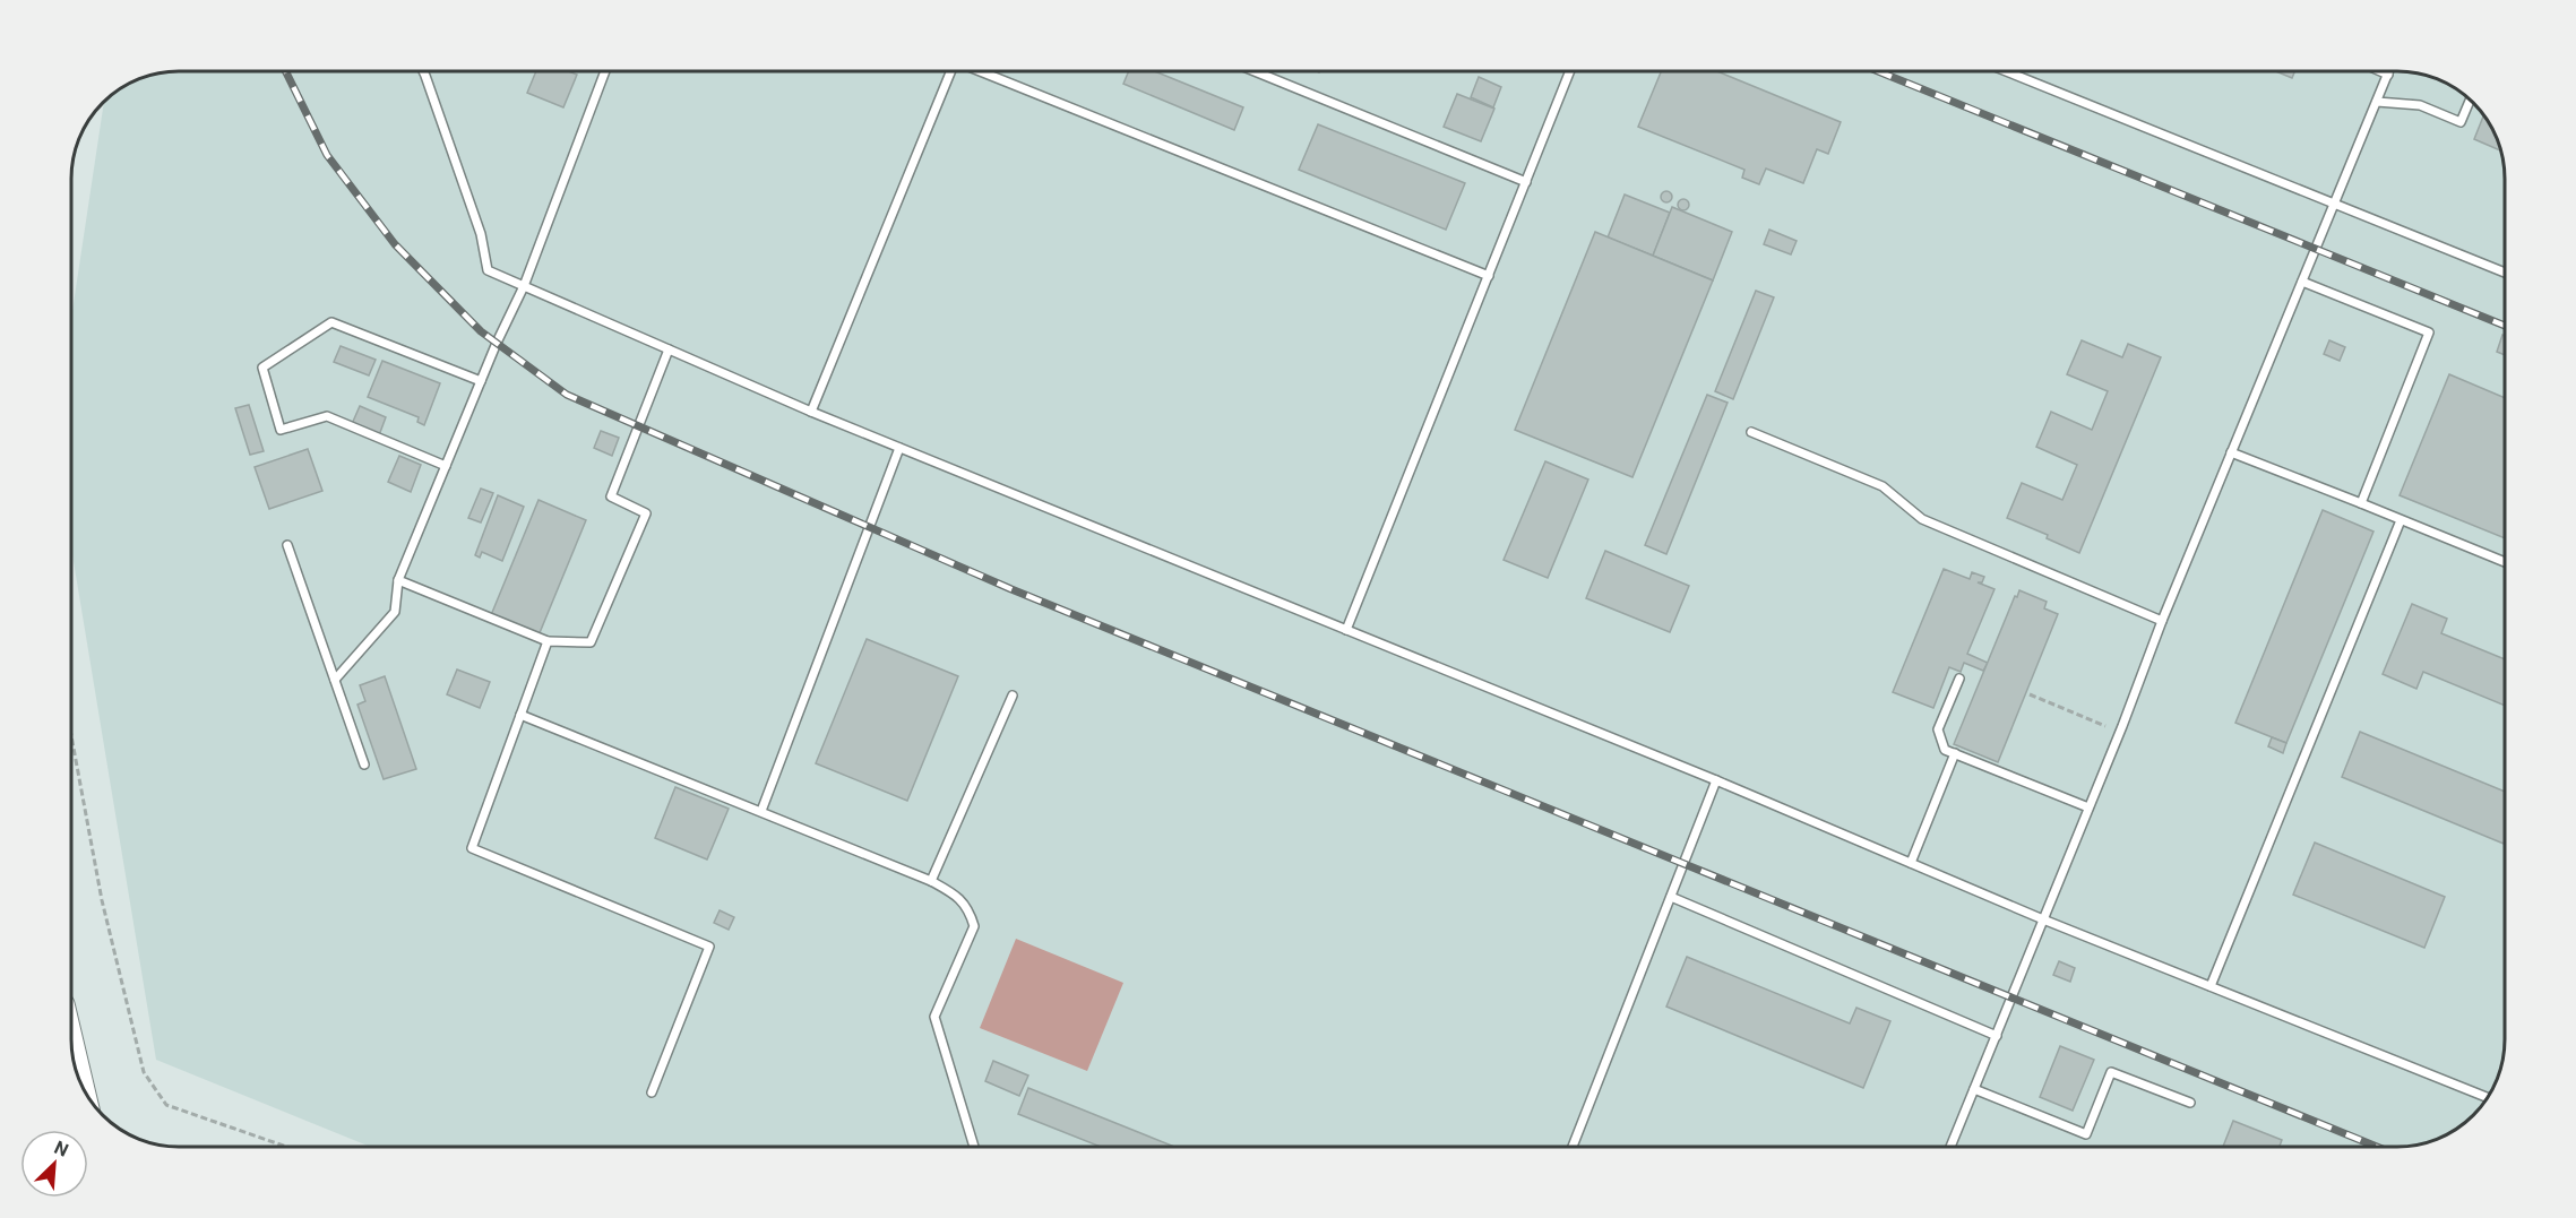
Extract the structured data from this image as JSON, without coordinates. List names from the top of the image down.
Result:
{
  "north": "top right"
}
